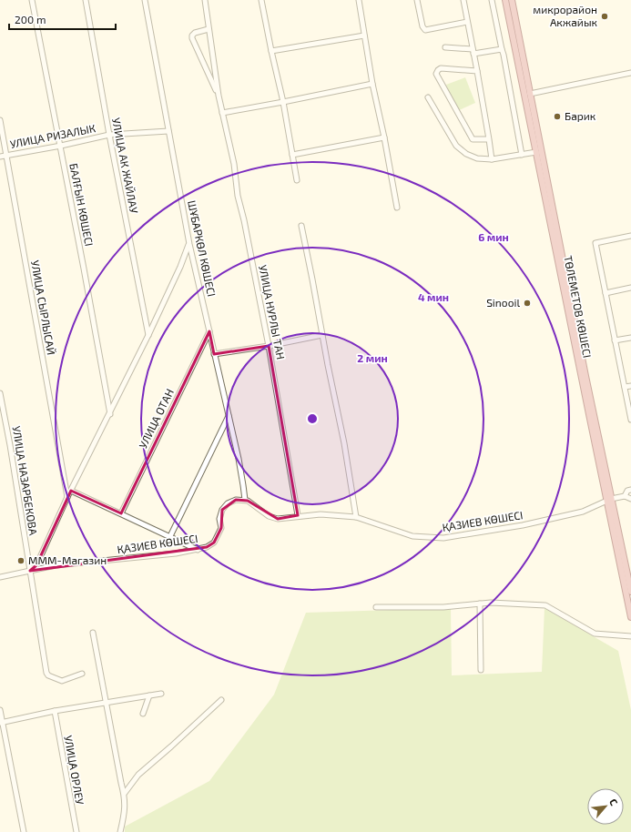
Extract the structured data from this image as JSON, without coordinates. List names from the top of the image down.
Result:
{
  "streets": {
    "main road": ["ТӨЛЕМЕТОВ КӨШЕСІ"],
    "street": [
      "УЛИЦА РИЗАЛЫК",
      "УЛИЦА АК ЖАЙЛАУ",
      "БАЛҒЫН КӨШЕСІ",
      "ШҰБАРКӨЛ КӨШЕСІ",
      "УЛИЦА СЫРЛЫСАЙ",
      "УЛИЦА НУРЛЫ ТАН",
      "УЛИЦА ОТАН",
      "УЛИЦА НАЗАРБЕКОВА",
      "ҚАЗИЕВ КӨШЕСІ",
      "УЛИЦА ОРЛЕУ"
    ]
  },
  "crossings": [
    ["УЛИЦА РИЗАЛЫК", "УЛИЦА АК ЖАЙЛАУ"],
    ["УЛИЦА РИЗАЛЫК", "БАЛҒЫН КӨШЕСІ"],
    ["УЛИЦА РИЗАЛЫК", "ШҰБАРКӨЛ КӨШЕСІ"],
    ["УЛИЦА РИЗАЛЫК", "УЛИЦА СЫРЛЫСАЙ"],
    ["ШҰБАРКӨЛ КӨШЕСІ", "УЛИЦА ОТАН"],
    ["ШҰБАРКӨЛ КӨШЕСІ", "ҚАЗИЕВ КӨШЕСІ"],
    ["ТӨЛЕМЕТОВ КӨШЕСІ", "ҚАЗИЕВ КӨШЕСІ"],
    ["УЛИЦА НУРЛЫ ТАН", "ҚАЗИЕВ КӨШЕСІ"],
    ["УЛИЦА НАЗАРБЕКОВА", "ҚАЗИЕВ КӨШЕСІ"]
  ],
  "places": [
    "микрорайон Акжайык",
    "Барик",
    "Sinooil",
    "МММ-Магазин"
  ],
  "scale_bar": "200 m",
  "north": "top right",
  "rings": ["6 мин", "4 мин", "2 мин"]
}
